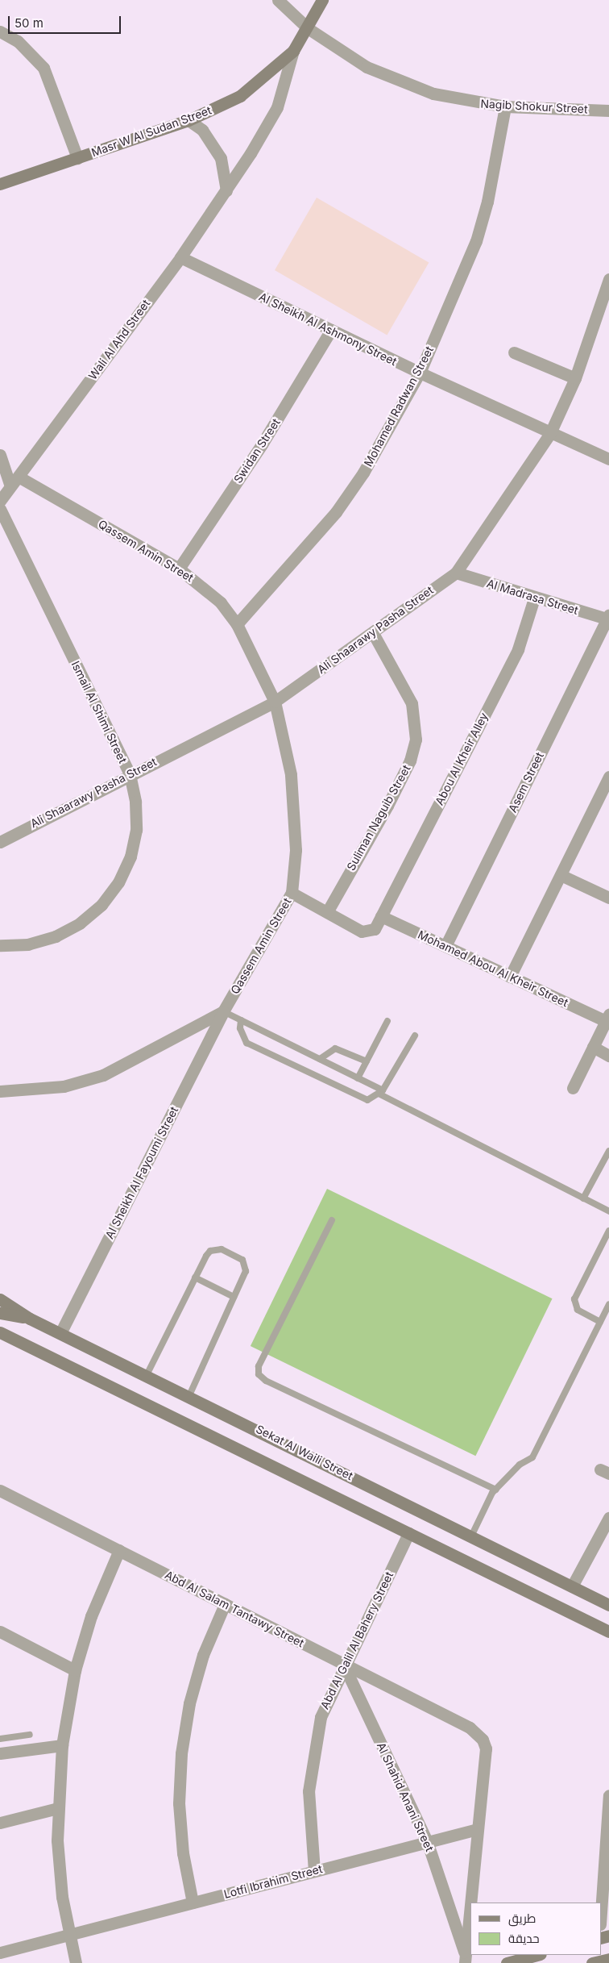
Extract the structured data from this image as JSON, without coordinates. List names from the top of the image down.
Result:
{
  "streets": {
    "main road": ["Masr W Al Sudan Street", "Sekat Al Waili Street"],
    "street": [
      "Nagib Shokur Street",
      "Al Sheikh Al Ashmony Street",
      "Wali Al Ahd Street",
      "Mohamed Radwan Street",
      "Swidan Street",
      "Qassem Amin Street",
      "Al Madrasa Street",
      "Ali Shaarawy Pasha Street",
      "Ismail Al Shimi Street",
      "Abou Al Kheir Alley",
      "Asem Street",
      "Suliman Naguib Street",
      "Mohamed Abou Al Kheir Street",
      "Al Sheikh Al Fayoumi Street",
      "Abd Al Salam Tantawy Street",
      "Abd Al Galil Al Bahery Street",
      "Al Shahid Anani Street",
      "Lotfi Ibrahim Street"
    ]
  },
  "crossings": [
    ["Nagib Shokur Street", "Masr W Al Sudan Street"],
    ["Nagib Shokur Street", "Mohamed Radwan Street"],
    ["Masr W Al Sudan Street", "Wali Al Ahd Street"],
    ["Al Sheikh Al Ashmony Street", "Wali Al Ahd Street"],
    ["Al Sheikh Al Ashmony Street", "Mohamed Radwan Street"],
    ["Al Sheikh Al Ashmony Street", "Swidan Street"],
    ["Al Sheikh Al Ashmony Street", "Ali Shaarawy Pasha Street"],
    ["Wali Al Ahd Street", "Qassem Amin Street"],
    ["Mohamed Radwan Street", "Qassem Amin Street"],
    ["Swidan Street", "Qassem Amin Street"],
    ["Qassem Amin Street", "Ali Shaarawy Pasha Street"],
    ["Qassem Amin Street", "Al Sheikh Al Fayoumi Street"],
    ["Al Madrasa Street", "Ali Shaarawy Pasha Street"],
    ["Al Madrasa Street", "Abou Al Kheir Alley"],
    ["Al Madrasa Street", "Asem Street"],
    ["Ali Shaarawy Pasha Street", "Ismail Al Shimi Street"],
    ["Ali Shaarawy Pasha Street", "Suliman Naguib Street"],
    ["Abou Al Kheir Alley", "Suliman Naguib Street"],
    ["Abou Al Kheir Alley", "Mohamed Abou Al Kheir Street"],
    ["Asem Street", "Mohamed Abou Al Kheir Street"],
    ["Al Sheikh Al Fayoumi Street", "Sekat Al Waili Street"],
    ["Abd Al Salam Tantawy Street", "Abd Al Galil Al Bahery Street"],
    ["Abd Al Salam Tantawy Street", "Al Shahid Anani Street"],
    ["Abd Al Galil Al Bahery Street", "Al Shahid Anani Street"],
    ["Abd Al Galil Al Bahery Street", "Lotfi Ibrahim Street"],
    ["Al Shahid Anani Street", "Lotfi Ibrahim Street"]
  ],
  "legend": ["طريق", "حديقة"],
  "scale_bar": "50 m"
}
